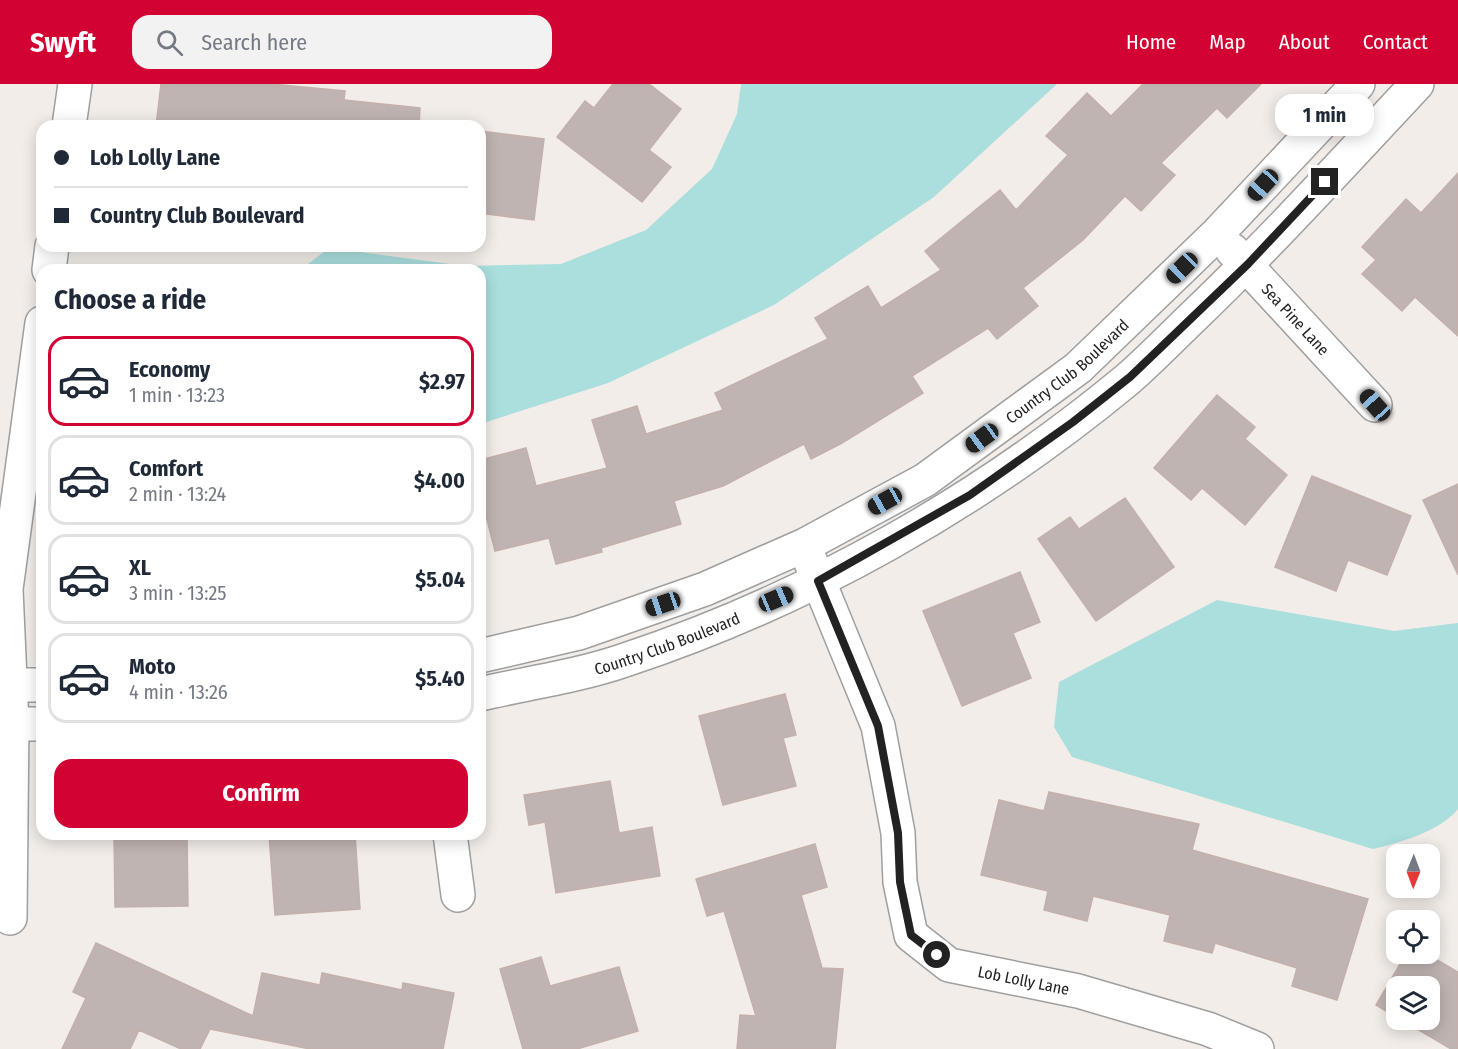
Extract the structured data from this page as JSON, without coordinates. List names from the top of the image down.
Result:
{
  "streets": {
    "street": ["Sea Pine Lane", "Country Club Boulevard", "Lob Lolly Lane"]
  },
  "crossings": [
    ["Sea Pine Lane", "Country Club Boulevard"],
    ["Country Club Boulevard", "Lob Lolly Lane"]
  ],
  "north": "bottom",
  "page": {
    "header": "Swyft",
    "search": "Search here",
    "nav": [
      "Home",
      "Map",
      "About",
      "Contact"
    ],
    "bubble": "1 min",
    "banner": ["Lob Lolly Lane", "Country Club Boulevard"],
    "heading": "Choose a ride",
    "list": [
      {
        "name": "Economy",
        "note": "1 min · 13:23",
        "value": "$2.97"
      },
      {
        "name": "Comfort",
        "note": "2 min · 13:24",
        "value": "$4.00"
      },
      {
        "name": "XL",
        "note": "3 min · 13:25",
        "value": "$5.04"
      },
      {
        "name": "Moto",
        "note": "4 min · 13:26",
        "value": "$5.40"
      }
    ],
    "buttons": "Confirm"
  }
}
